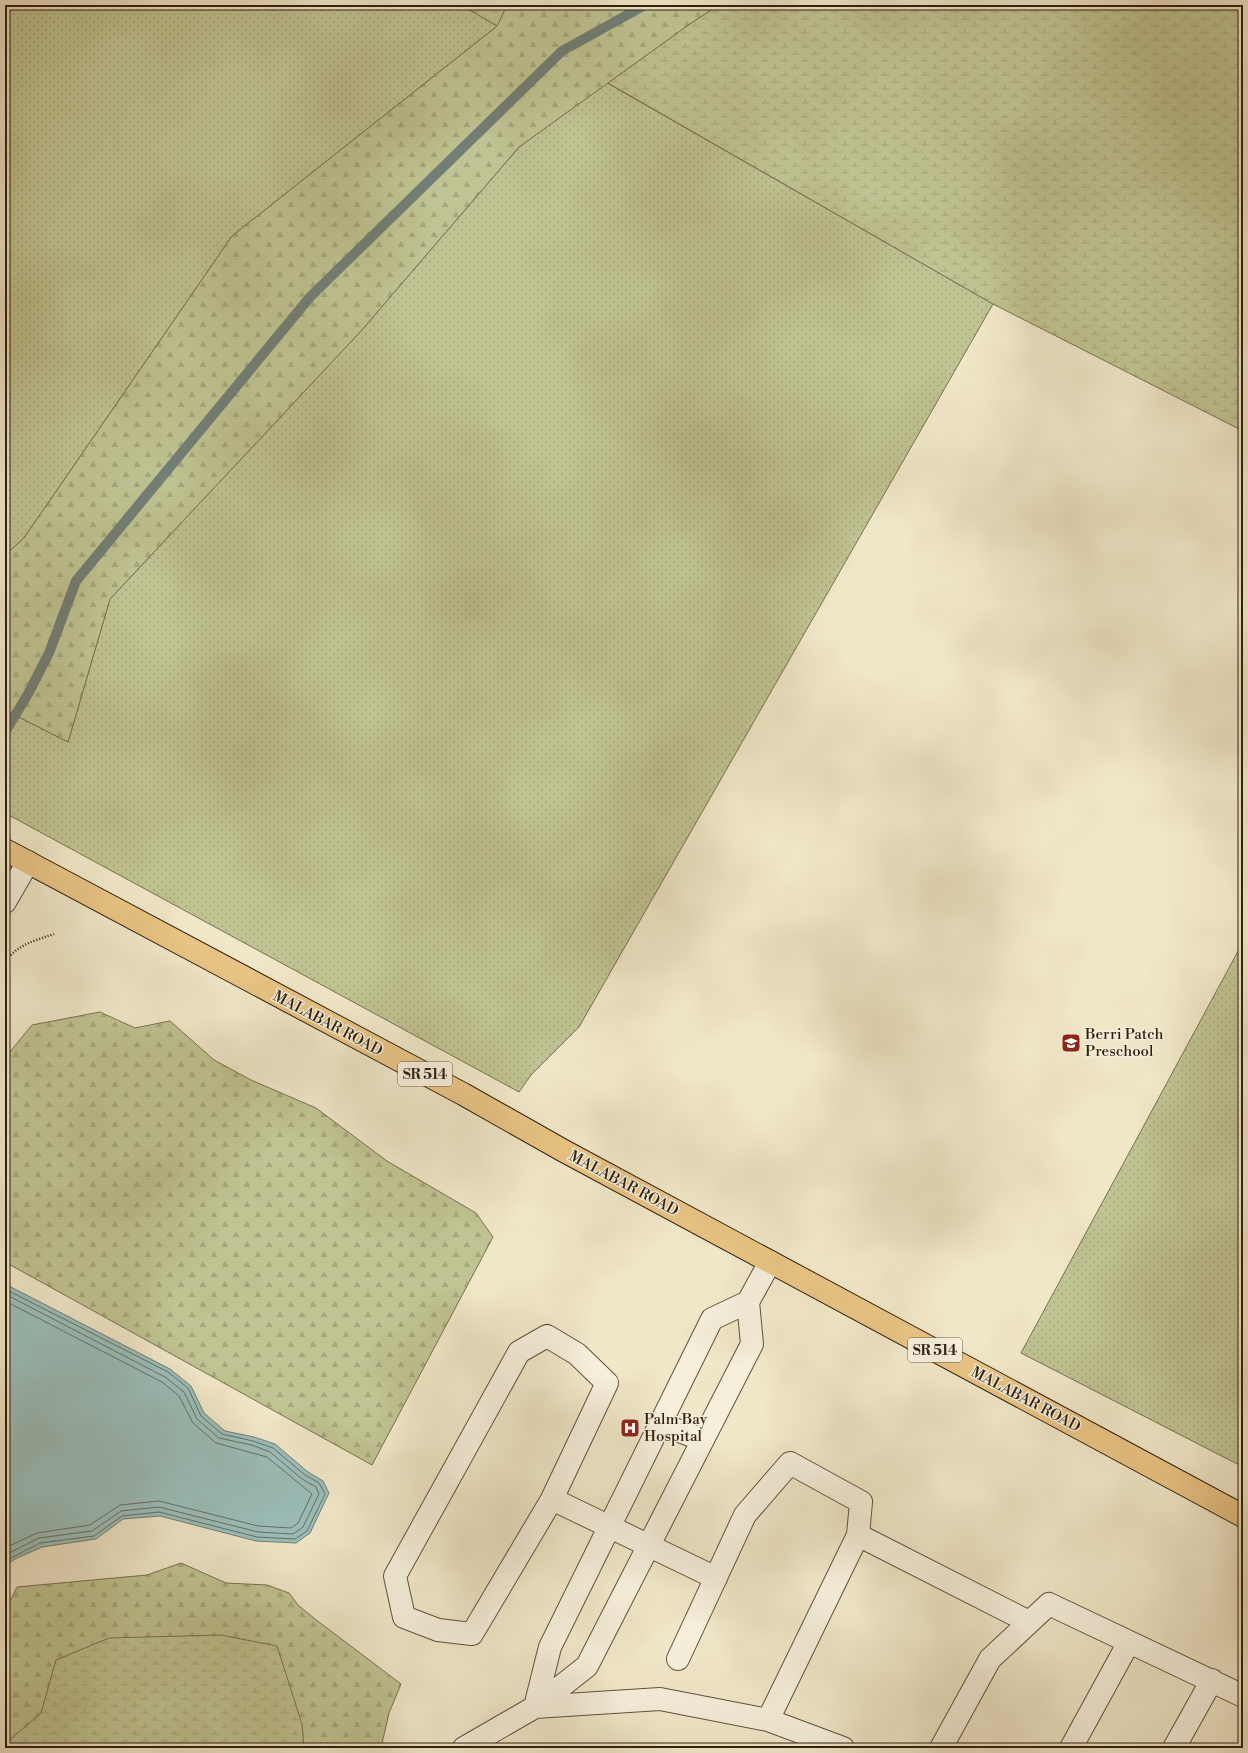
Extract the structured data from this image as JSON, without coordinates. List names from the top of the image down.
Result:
{
  "streets": {
    "main road": ["MALABAR ROAD", "SR 514"]
  },
  "places": {
    "school or university": ["Berri Patch Preschool"],
    "hospital": ["Palm Bay Hospital"]
  }
}
